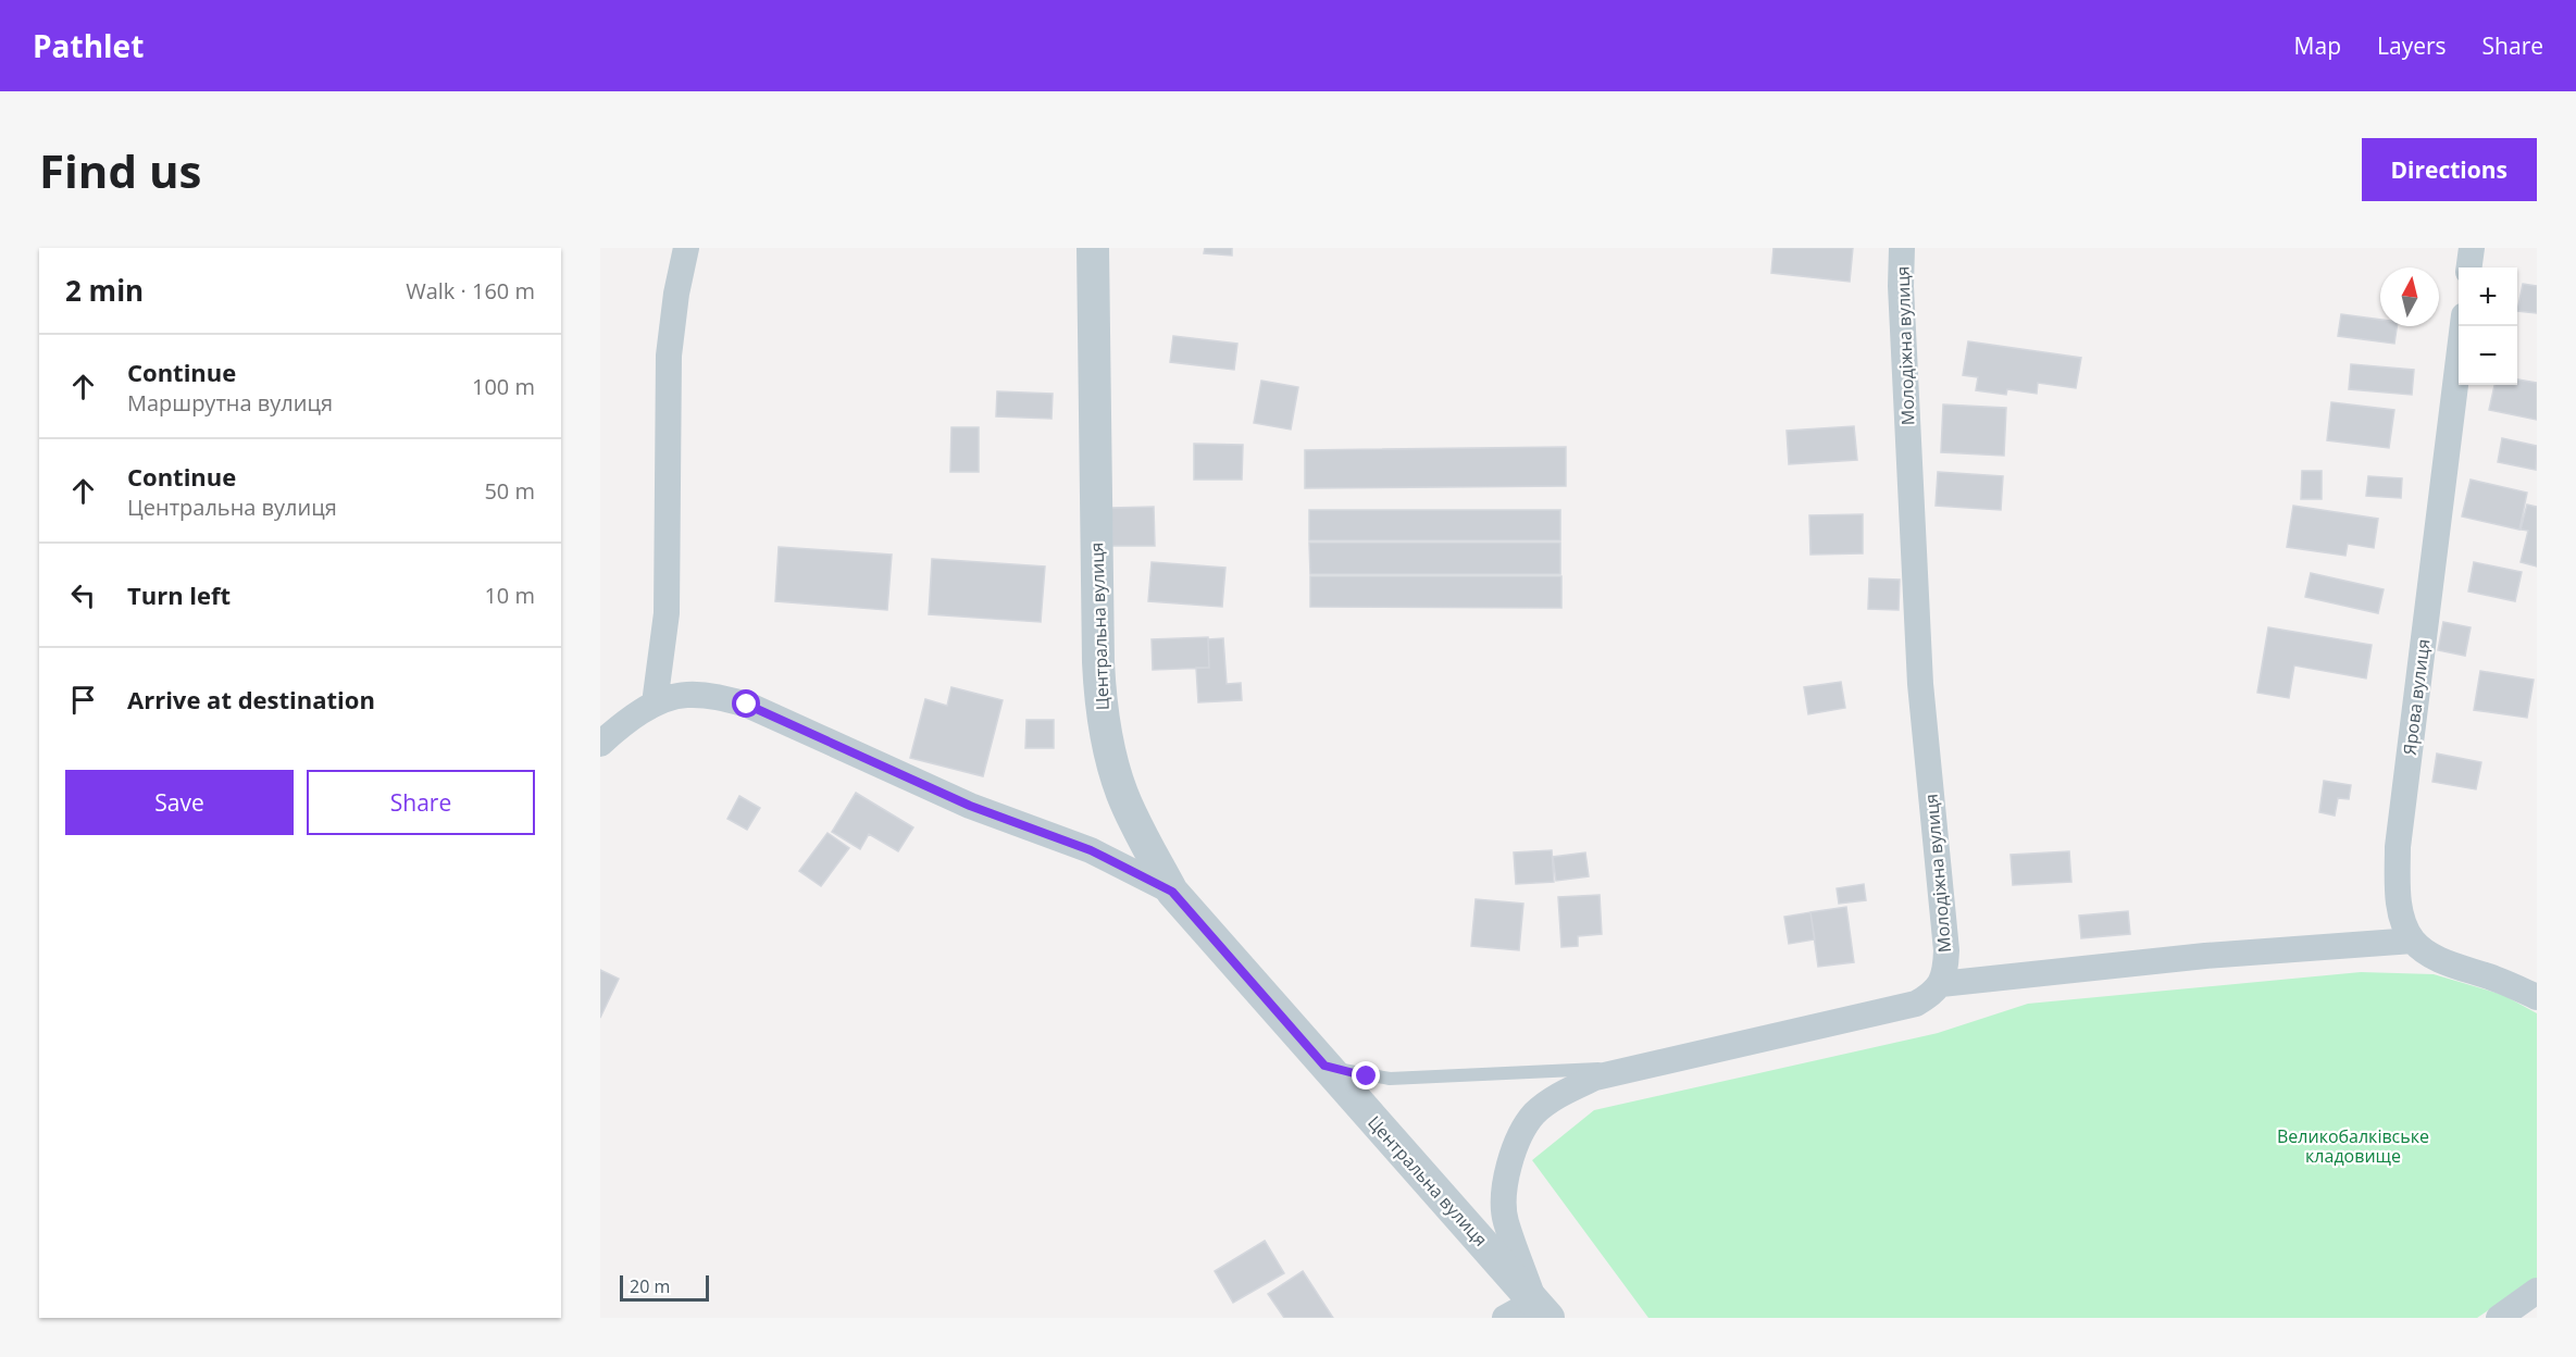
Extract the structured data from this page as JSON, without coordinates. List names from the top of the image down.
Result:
{
  "streets": {
    "street": ["Молодіжна вулиця", "Центральна вулиця", "Ярова вулиця"]
  },
  "parks": ["Великобалківське кладовище"],
  "scale_bar": "20 m",
  "north": "top",
  "page": {
    "header": "Pathlet",
    "nav": ["Map", "Layers", "Share"],
    "buttons": [
      "Directions",
      ["Save", "Share"]
    ],
    "title": "Find us",
    "heading": ["2 min", "Walk · 160 m"],
    "map_buttons": ["+", "−"],
    "list": [
      ["Continue", "Маршрутна вулиця", "100 m"],
      ["Continue", "Центральна вулиця", "50 m"],
      ["Turn left", "10 m"],
      "Arrive at destination"
    ],
    "scale": "20 m"
  }
}
